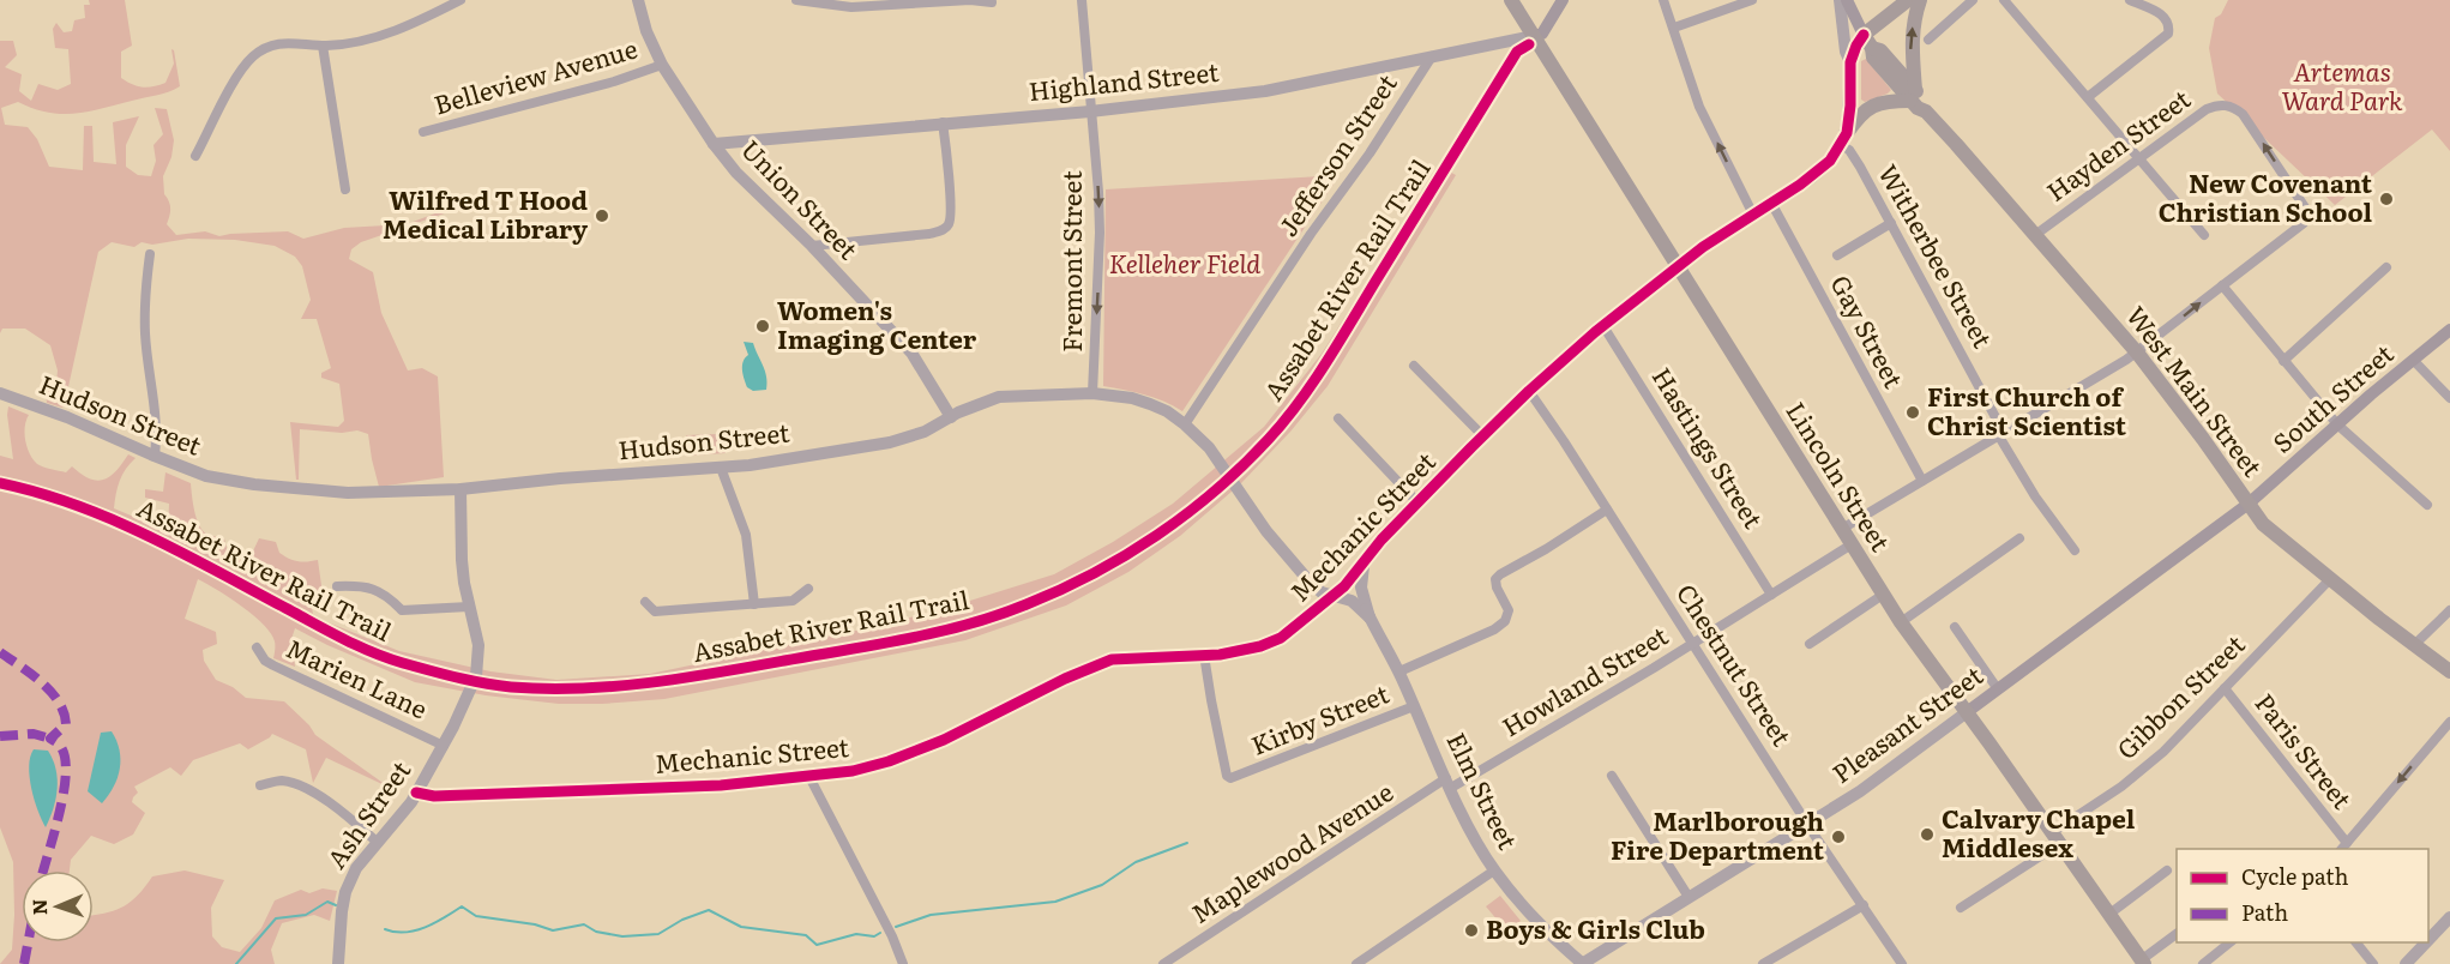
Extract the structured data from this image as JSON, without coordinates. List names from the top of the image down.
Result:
{
  "streets": {
    "main road": [
      "West Main Street",
      "South Street",
      "Lincoln Street",
      "Pleasant Street"
    ],
    "street": [
      "Belleview Avenue",
      "Highland Street",
      "Hayden Street",
      "Jefferson Street",
      "Union Street",
      "Witherbee Street",
      "Fremont Street",
      "Gay Street",
      "Hudson Street",
      "Hastings Street",
      "Mechanic Street",
      "Chestnut Street",
      "Marien Lane",
      "Howland Street",
      "Gibbon Street",
      "Kirby Street",
      "Paris Street",
      "Elm Street",
      "Ash Street",
      "Maplewood Avenue"
    ],
    "cycle path": ["Assabet River Rail Trail"]
  },
  "crossings": [
    ["Belleview Avenue", "Union Street"],
    ["Highland Street", "Jefferson Street"],
    ["Highland Street", "Union Street"],
    ["Highland Street", "Fremont Street"],
    ["Highland Street", "Lincoln Street"],
    ["Hayden Street", "West Main Street"],
    ["Jefferson Street", "Hudson Street"],
    ["Union Street", "Hudson Street"],
    ["Witherbee Street", "Mechanic Street"],
    ["Fremont Street", "Hudson Street"],
    ["Gay Street", "Mechanic Street"],
    ["West Main Street", "South Street"],
    ["West Main Street", "Gibbon Street"],
    ["West Main Street", "Pleasant Street"],
    ["South Street", "Pleasant Street"],
    ["Hudson Street", "Mechanic Street"],
    ["Hudson Street", "Elm Street"],
    ["Hudson Street", "Ash Street"],
    ["Hastings Street", "Mechanic Street"],
    ["Hastings Street", "Howland Street"],
    ["Lincoln Street", "Mechanic Street"],
    ["Lincoln Street", "Howland Street"],
    ["Lincoln Street", "Gibbon Street"],
    ["Lincoln Street", "Pleasant Street"],
    ["Mechanic Street", "Chestnut Street"],
    ["Mechanic Street", "Kirby Street"],
    ["Mechanic Street", "Elm Street"],
    ["Mechanic Street", "Ash Street"],
    ["Chestnut Street", "Howland Street"],
    ["Chestnut Street", "Pleasant Street"],
    ["Marien Lane", "Ash Street"],
    ["Howland Street", "Elm Street"],
    ["Howland Street", "Maplewood Avenue"],
    ["Gibbon Street", "Paris Street"],
    ["Kirby Street", "Elm Street"],
    ["Pleasant Street", "Elm Street"],
    ["Elm Street", "Maplewood Avenue"]
  ],
  "one_way": ["Fremont Street"],
  "parks": ["Artemas Ward Park", "Kelleher Field"],
  "places": [
    "New Covenant Christian School",
    "Wilfred T Hood Medical Library",
    "Women's Imaging Center",
    "First Church of Christ Scientist",
    "Calvary Chapel Middlesex",
    "Marlborough Fire Department",
    "Boys & Girls Club"
  ],
  "legend": ["Cycle path", "Path"],
  "north": "left"
}
